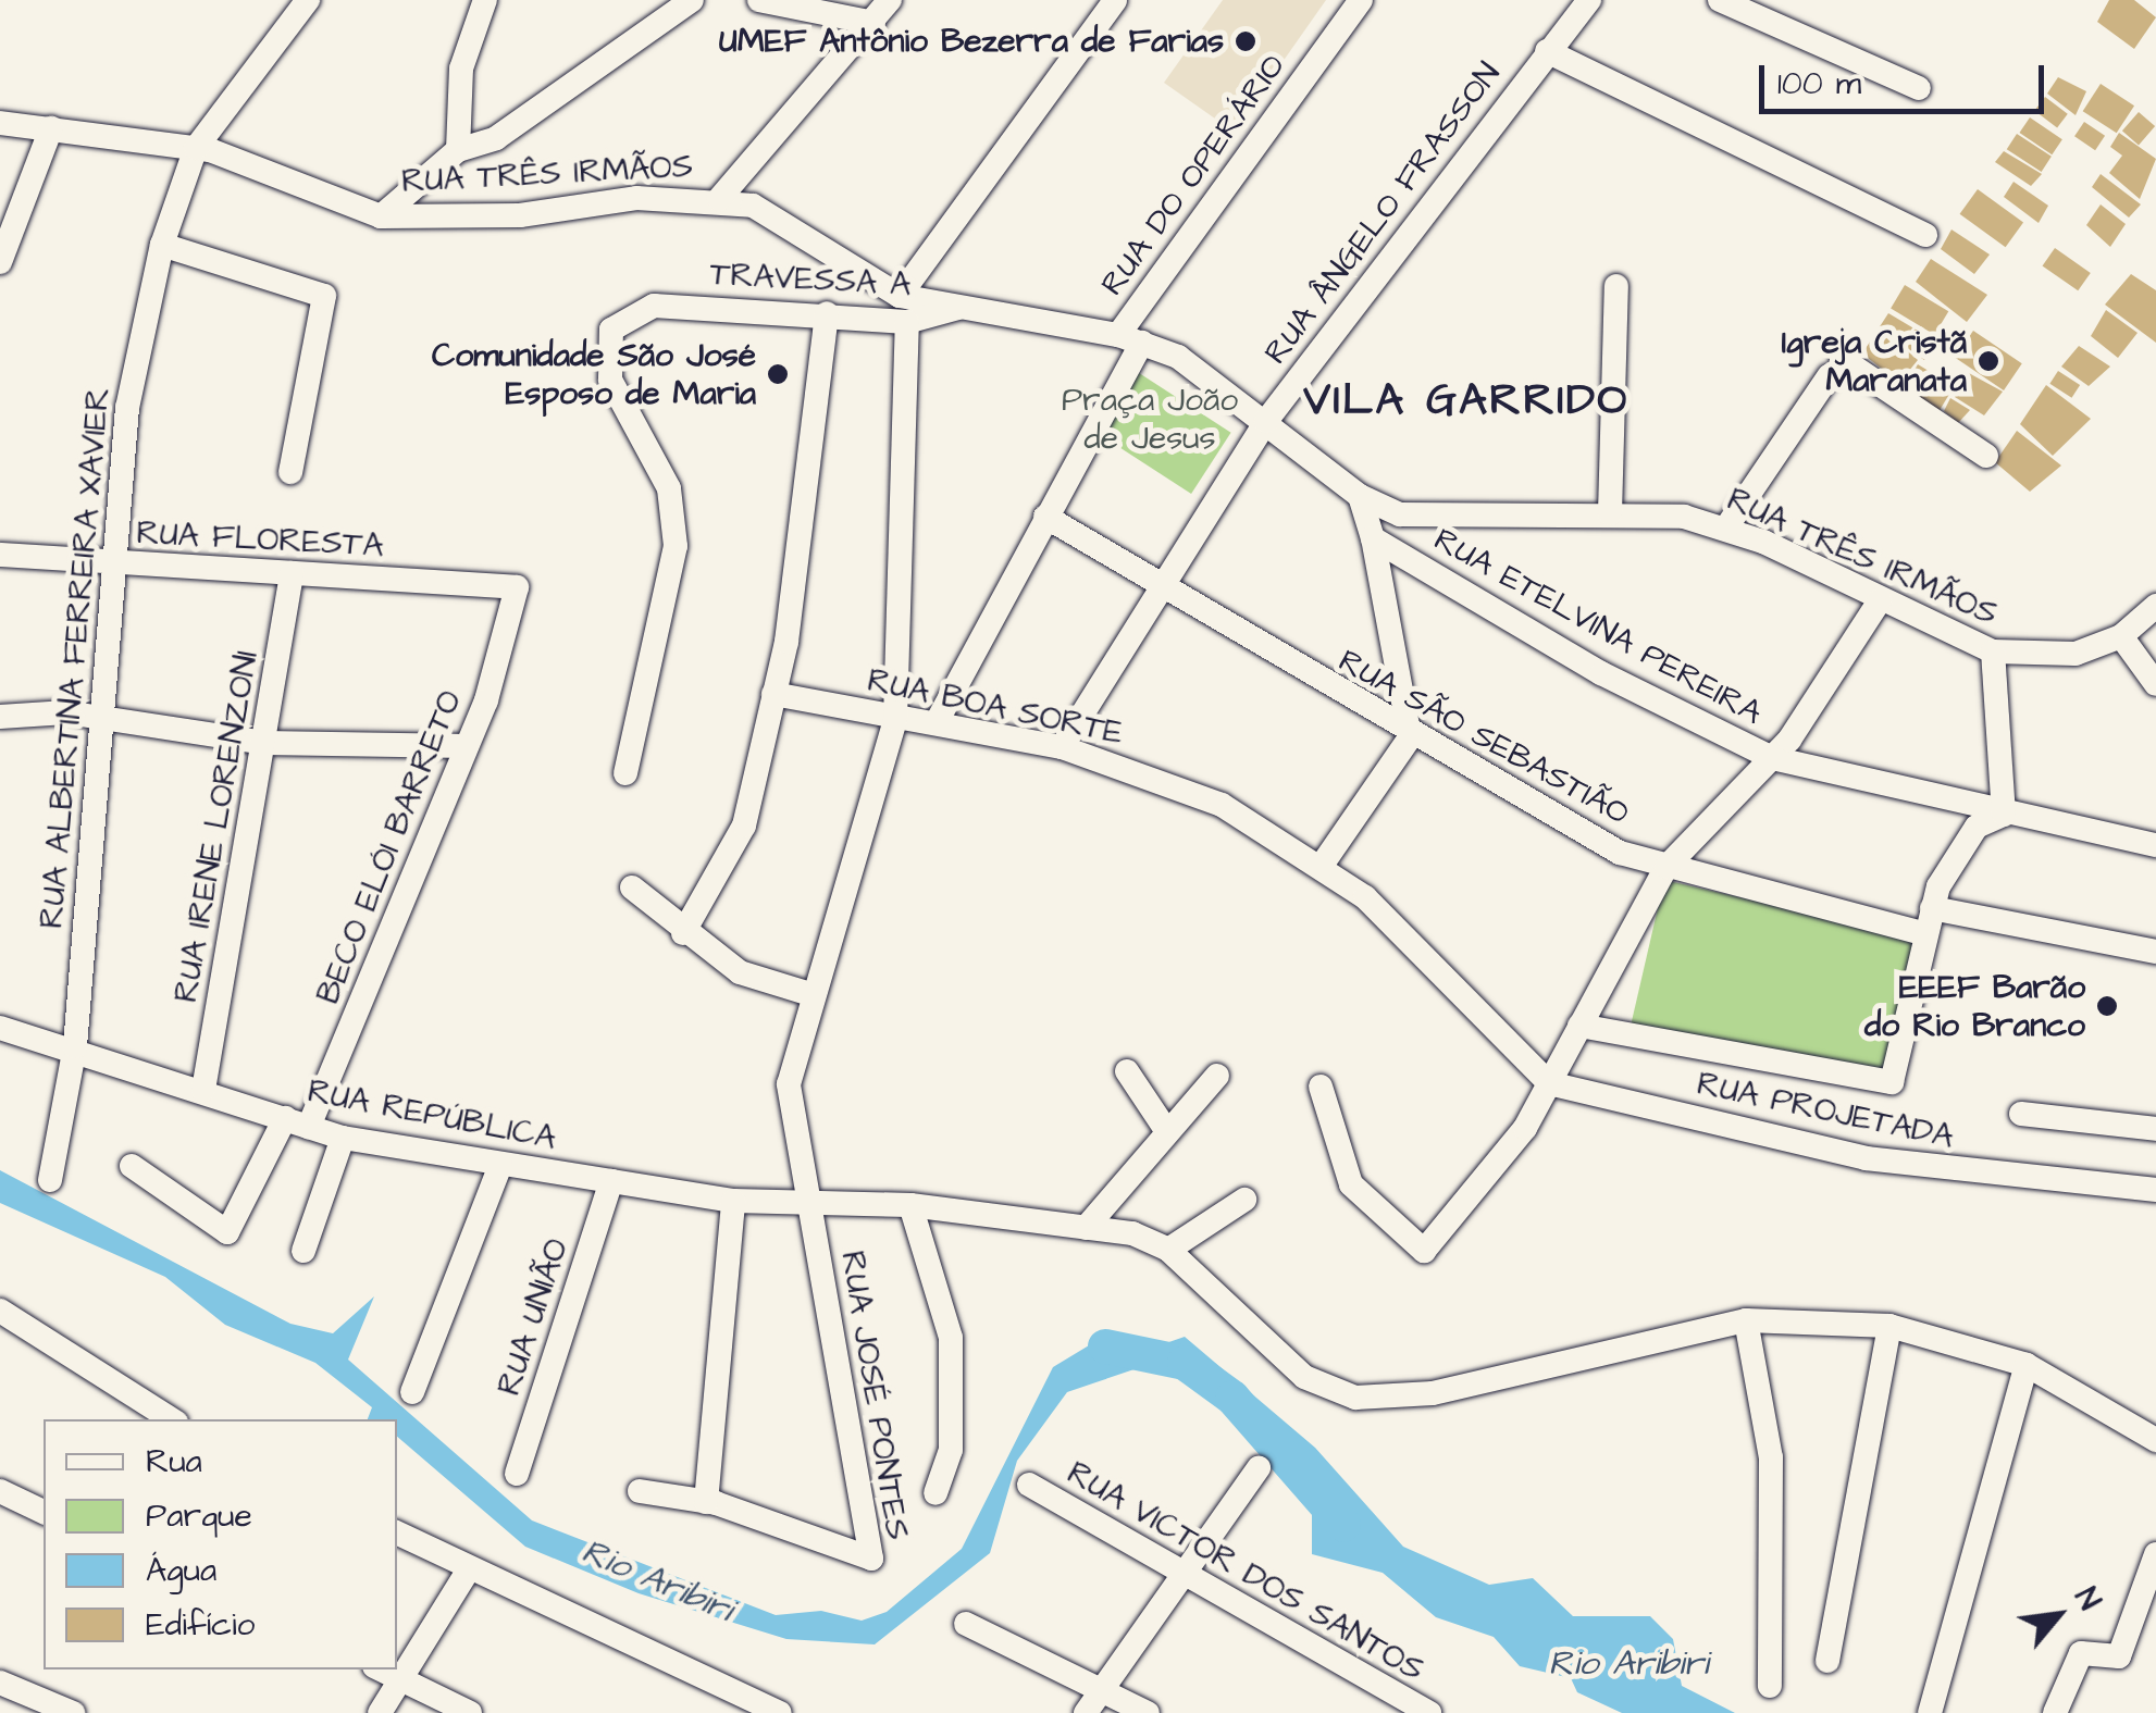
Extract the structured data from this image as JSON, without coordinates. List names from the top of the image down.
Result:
{
  "streets": {
    "street": [
      "RUA TRÊS IRMÃOS",
      "RUA DO OPERÁRIO",
      "RUA ÂNGELO FRASSON",
      "TRAVESSA A",
      "RUA FLORESTA",
      "RUA ETELVINA PEREIRA",
      "RUA ALBERTINA FERREIRA XAVIER",
      "RUA BOA SORTE",
      "RUA SÃO SEBASTIÃO",
      "RUA IRENE LORENZONI",
      "BECO ELÓI BARRETO",
      "RUA PROJETADA",
      "RUA REPÚBLICA",
      "RUA UNIÃO",
      "RUA JOSÉ PONTES",
      "RUA VICTOR DOS SANTOS"
    ]
  },
  "crossings": [
    ["RUA TRÊS IRMÃOS", "RUA DO OPERÁRIO"],
    ["RUA TRÊS IRMÃOS", "RUA ÂNGELO FRASSON"],
    ["RUA TRÊS IRMÃOS", "TRAVESSA A"],
    ["RUA TRÊS IRMÃOS", "RUA ALBERTINA FERREIRA XAVIER"],
    ["RUA DO OPERÁRIO", "RUA BOA SORTE"],
    ["RUA DO OPERÁRIO", "RUA SÃO SEBASTIÃO"],
    ["RUA ÂNGELO FRASSON", "RUA BOA SORTE"],
    ["RUA ÂNGELO FRASSON", "RUA SÃO SEBASTIÃO"],
    ["RUA FLORESTA", "RUA ALBERTINA FERREIRA XAVIER"],
    ["RUA FLORESTA", "RUA IRENE LORENZONI"],
    ["RUA FLORESTA", "BECO ELÓI BARRETO"],
    ["RUA ALBERTINA FERREIRA XAVIER", "RUA REPÚBLICA"],
    ["RUA BOA SORTE", "RUA PROJETADA"],
    ["RUA IRENE LORENZONI", "RUA REPÚBLICA"],
    ["BECO ELÓI BARRETO", "RUA REPÚBLICA"],
    ["RUA REPÚBLICA", "RUA UNIÃO"],
    ["RUA REPÚBLICA", "RUA JOSÉ PONTES"]
  ],
  "districts": ["VILA GARRIDO"],
  "water": ["Rio Aribiri"],
  "parks": ["Praça João de Jesus"],
  "places": [
    "UMEF Antônio Bezerra de Farias",
    "Igreja Cristã Maranata",
    "Comunidade São José Esposo de Maria",
    "EEEF Barão do Rio Branco"
  ],
  "legend": [
    "Rua",
    "Parque",
    "Água",
    "Edifício"
  ],
  "scale_bar": "100 m",
  "north": "top right"
}
